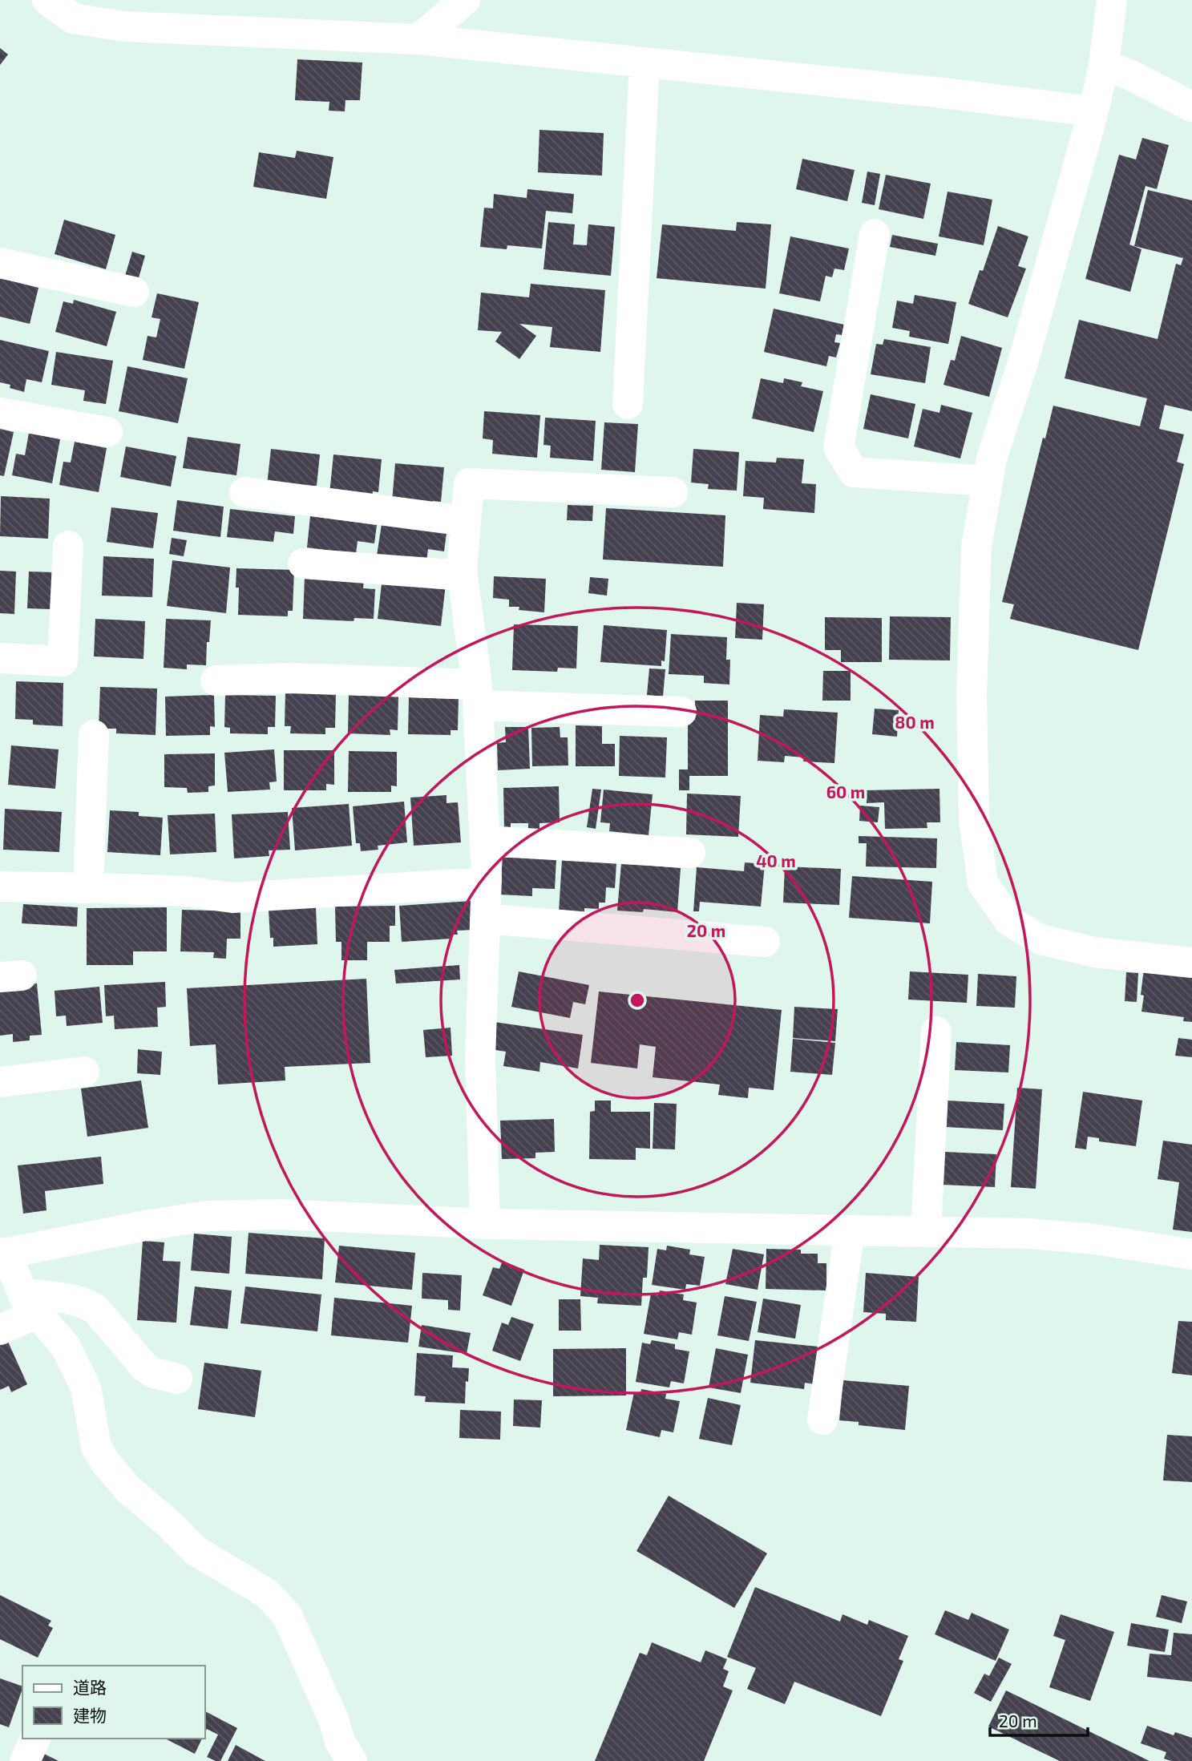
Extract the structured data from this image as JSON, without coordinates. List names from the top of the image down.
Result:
{
  "legend": ["道路", "建物"],
  "scale_bar": "20 m",
  "rings": [
    "80 m",
    "60 m",
    "40 m",
    "20 m"
  ]
}
